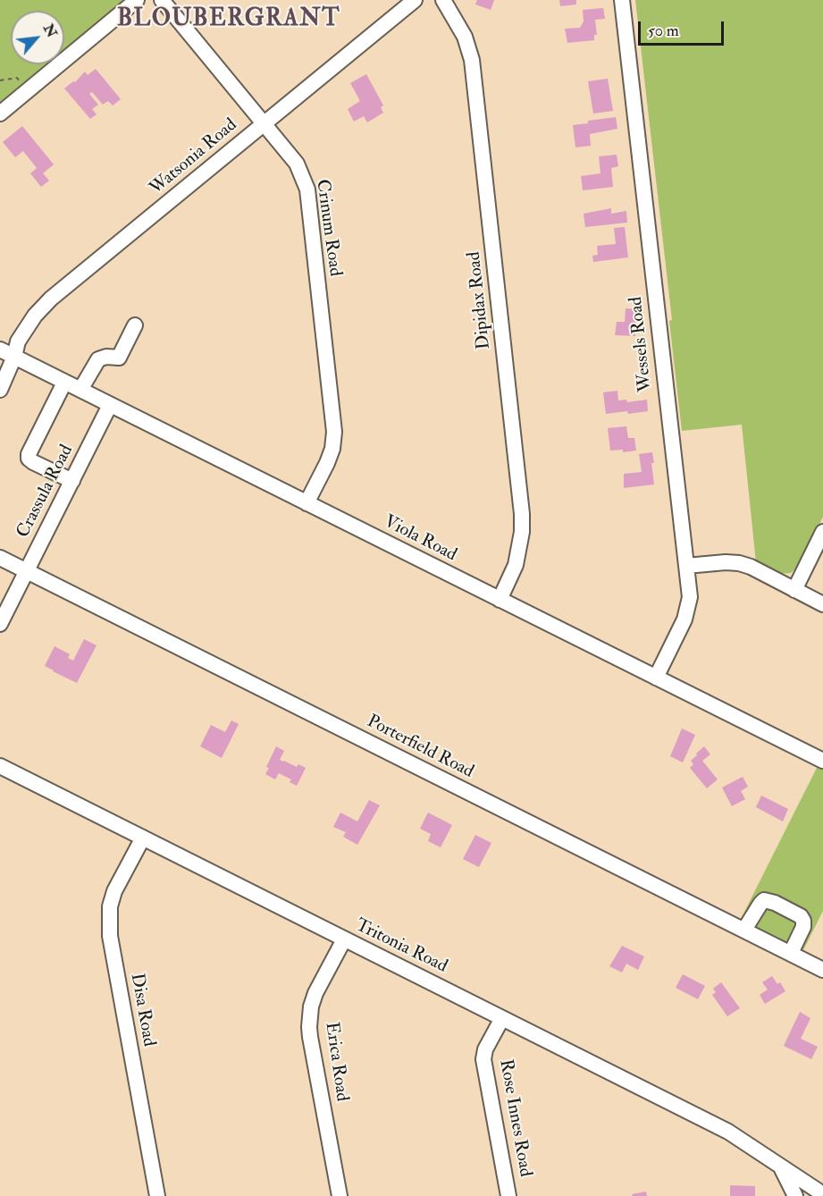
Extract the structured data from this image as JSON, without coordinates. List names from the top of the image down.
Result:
{
  "streets": {
    "street": [
      "Watsonia Road",
      "Crinum Road",
      "Dipidax Road",
      "Wessels Road",
      "Crassula Road",
      "Viola Road",
      "Porterfield Road",
      "Tritonia Road",
      "Disa Road",
      "Erica Road",
      "Rose Innes Road"
    ]
  },
  "crossings": [
    ["Watsonia Road", "Crinum Road"],
    ["Watsonia Road", "Viola Road"],
    ["Crinum Road", "Viola Road"],
    ["Dipidax Road", "Viola Road"],
    ["Wessels Road", "Viola Road"],
    ["Crassula Road", "Viola Road"],
    ["Crassula Road", "Porterfield Road"],
    ["Tritonia Road", "Disa Road"],
    ["Tritonia Road", "Erica Road"],
    ["Tritonia Road", "Rose Innes Road"]
  ],
  "districts": ["BLOUBERGRANT"],
  "scale_bar": "50 m",
  "north": "top right"
}
